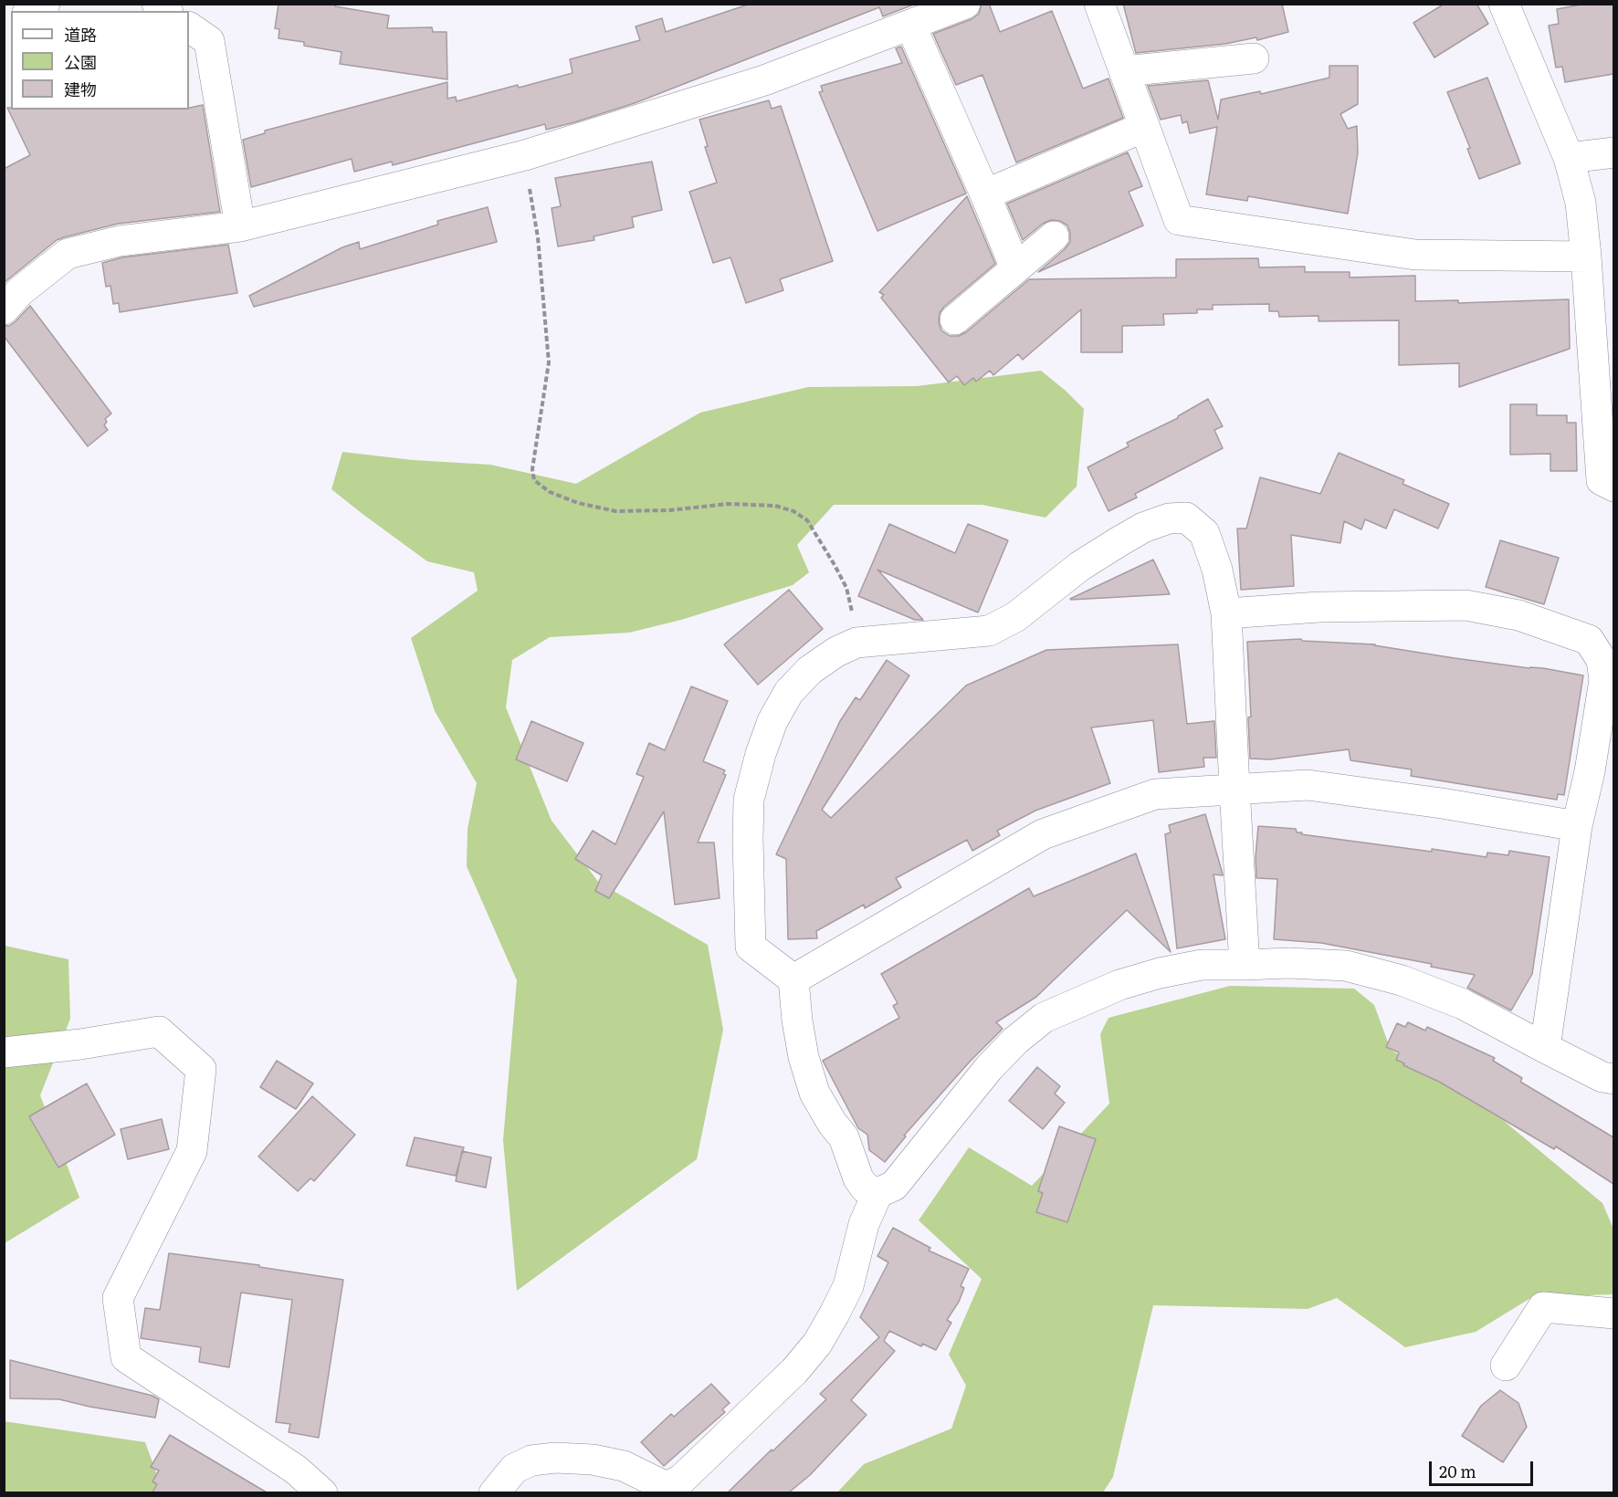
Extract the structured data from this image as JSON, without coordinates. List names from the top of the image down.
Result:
{
  "legend": ["道路", "公園", "建物"],
  "scale_bar": "20 m"
}
